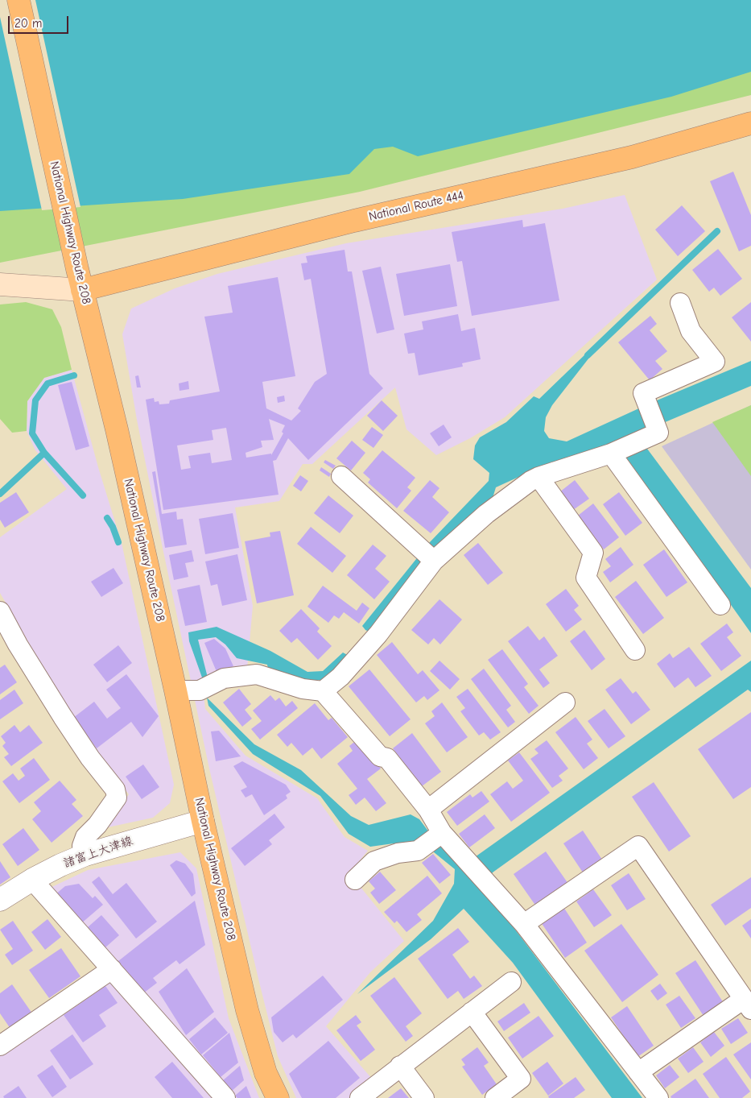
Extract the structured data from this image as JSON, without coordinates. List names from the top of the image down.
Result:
{
  "streets": {
    "highway": ["National Route 444", "National Highway Route 208"],
    "street": ["諸富上大津線"]
  },
  "crossings": [
    ["National Route 444", "National Highway Route 208"],
    ["National Highway Route 208", "諸富上大津線"]
  ],
  "scale_bar": "20 m"
}
